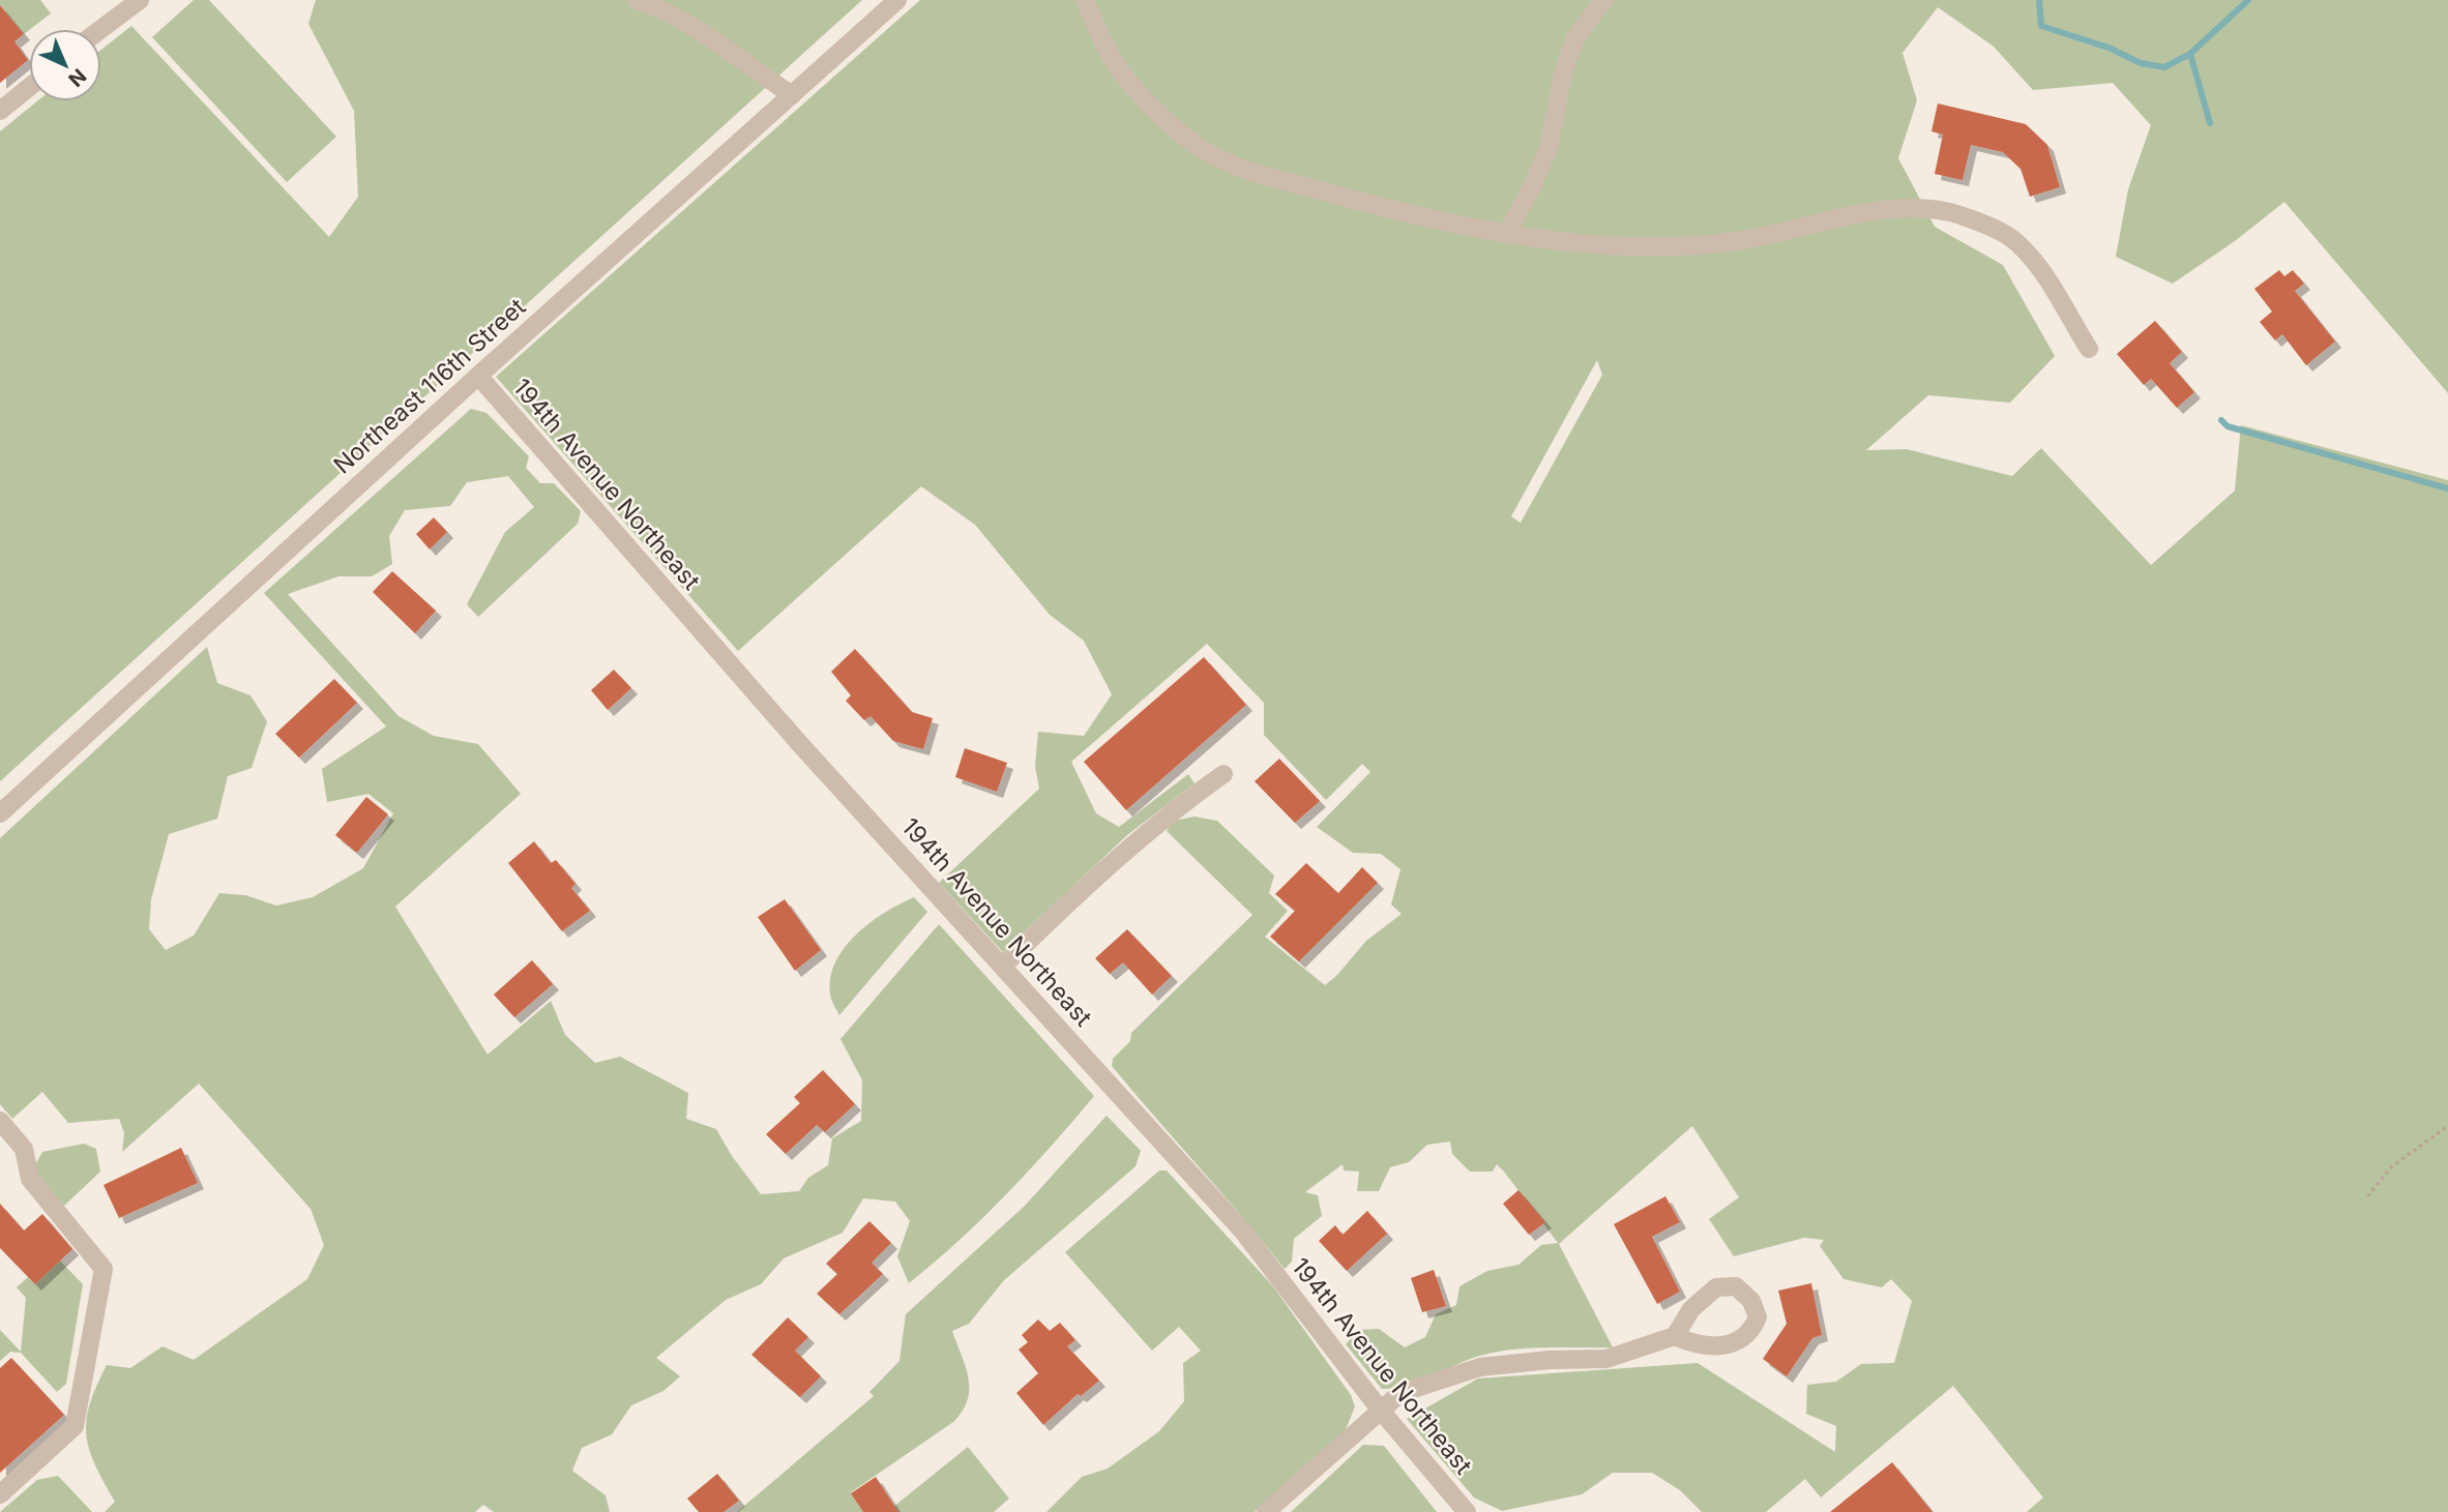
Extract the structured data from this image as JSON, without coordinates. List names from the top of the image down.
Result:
{
  "streets": {
    "street": ["Northeast 116th Street", "194th Avenue Northeast"]
  },
  "crossings": [
    ["Northeast 116th Street", "194th Avenue Northeast"]
  ],
  "north": "bottom right"
}
